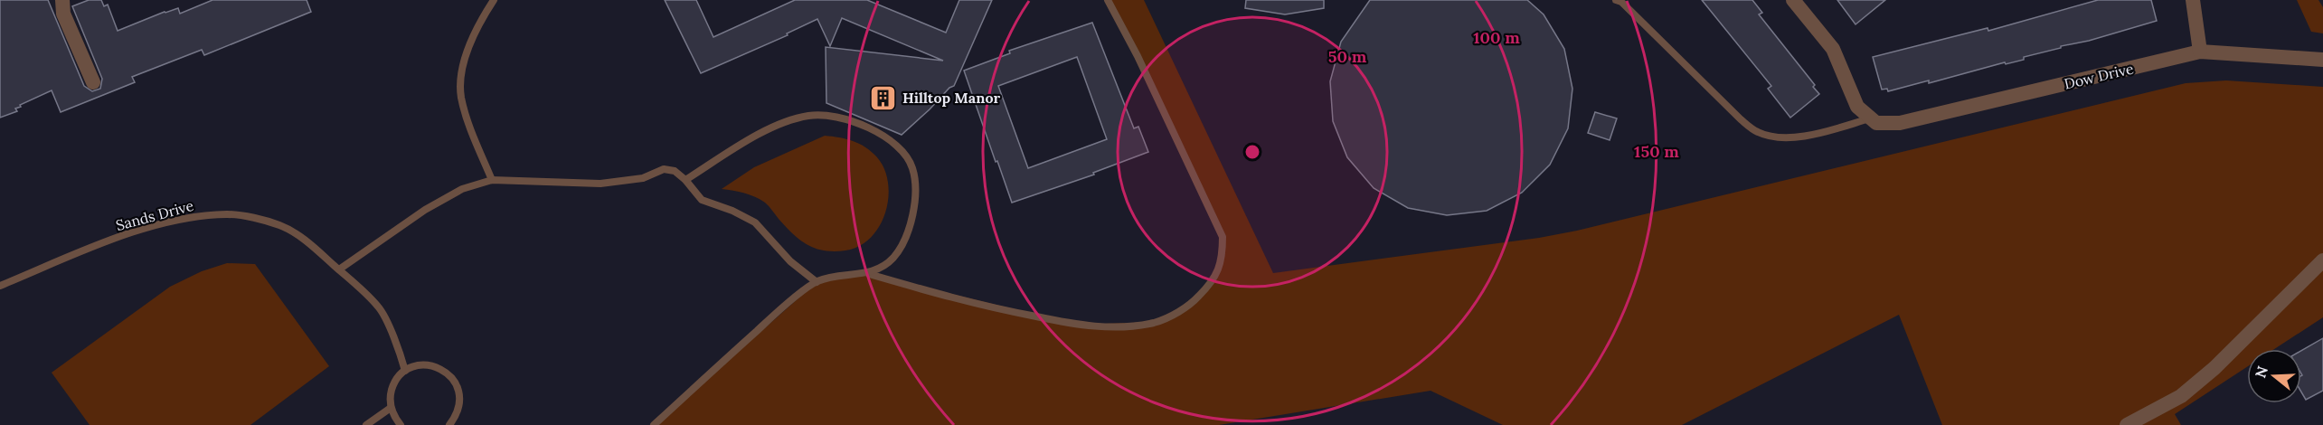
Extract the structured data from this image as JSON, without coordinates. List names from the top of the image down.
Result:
{
  "streets": {
    "street": ["Dow Drive"],
    "lane": ["Sands Drive"]
  },
  "places": {
    "building": ["Hilltop Manor"]
  },
  "north": "left",
  "rings": ["100 m", "50 m", "150 m"]
}
